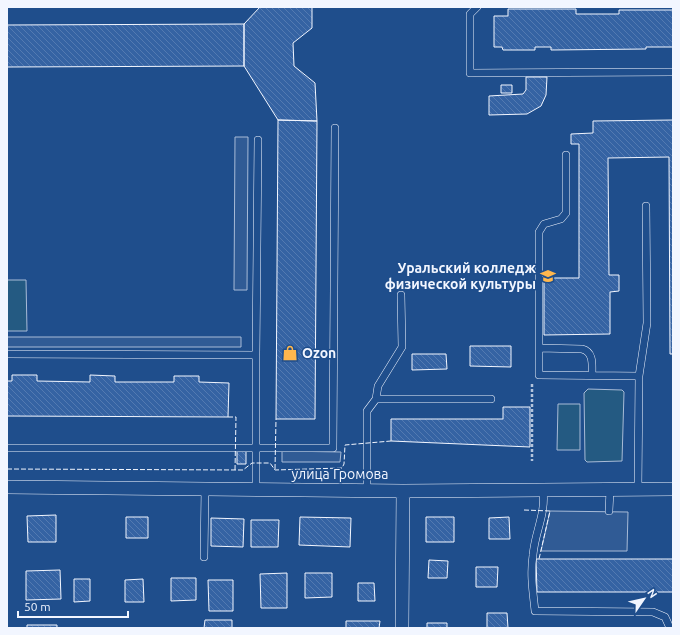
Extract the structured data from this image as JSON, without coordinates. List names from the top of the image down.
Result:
{
  "streets": {
    "street": ["улица Громова"]
  },
  "places": {
    "school or university": ["Уральский колледж физической культуры"],
    "shop": ["Ozon"]
  },
  "scale_bar": "50 m",
  "north": "top right"
}
